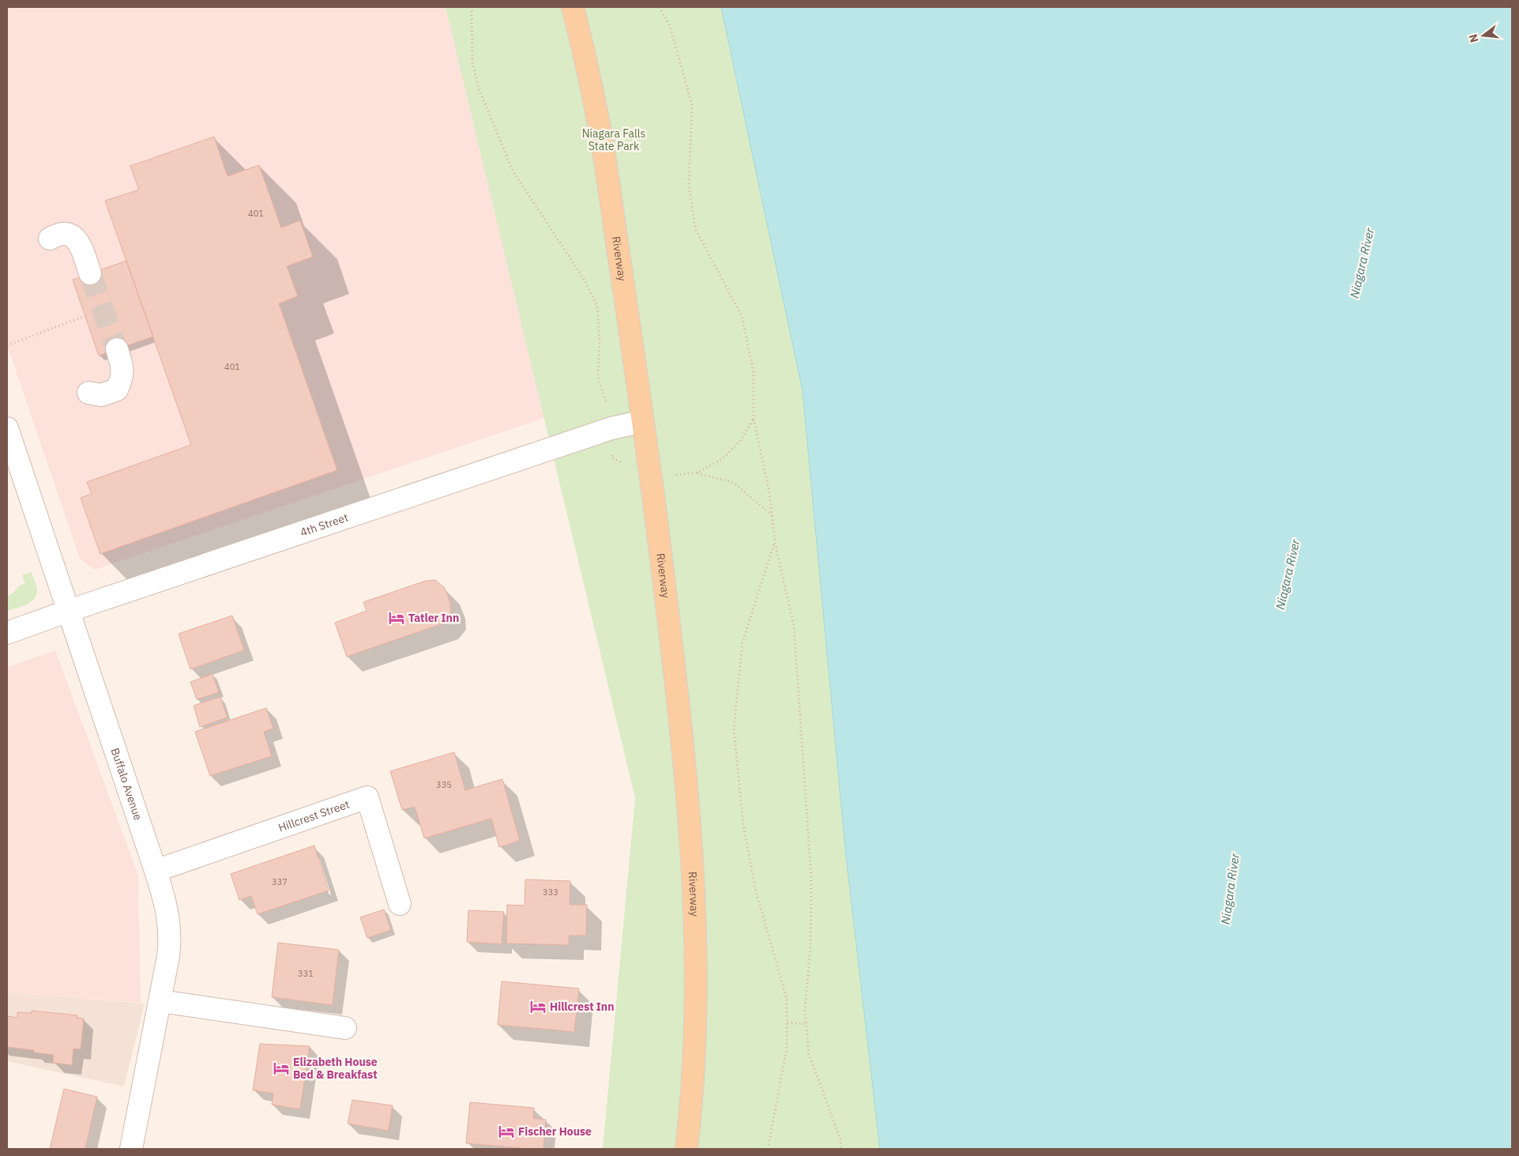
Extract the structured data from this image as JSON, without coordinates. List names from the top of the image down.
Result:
{
  "streets": {
    "main road": ["Riverway"],
    "street": ["4th Street", "Buffalo Avenue", "Hillcrest Street"]
  },
  "crossings": [
    ["Riverway", "4th Street"],
    ["4th Street", "Buffalo Avenue"],
    ["Buffalo Avenue", "Hillcrest Street"]
  ],
  "water": ["Niagara River"],
  "parks": ["Niagara Falls State Park"],
  "places": {
    "hotel": [
      "Tatler Inn",
      "Hillcrest Inn",
      "Elizabeth House Bed & Breakfast",
      "Fischer House"
    ]
  },
  "house_numbers": [
    "401",
    "401",
    "335",
    "337",
    "333",
    "331"
  ],
  "north": "left"
}
